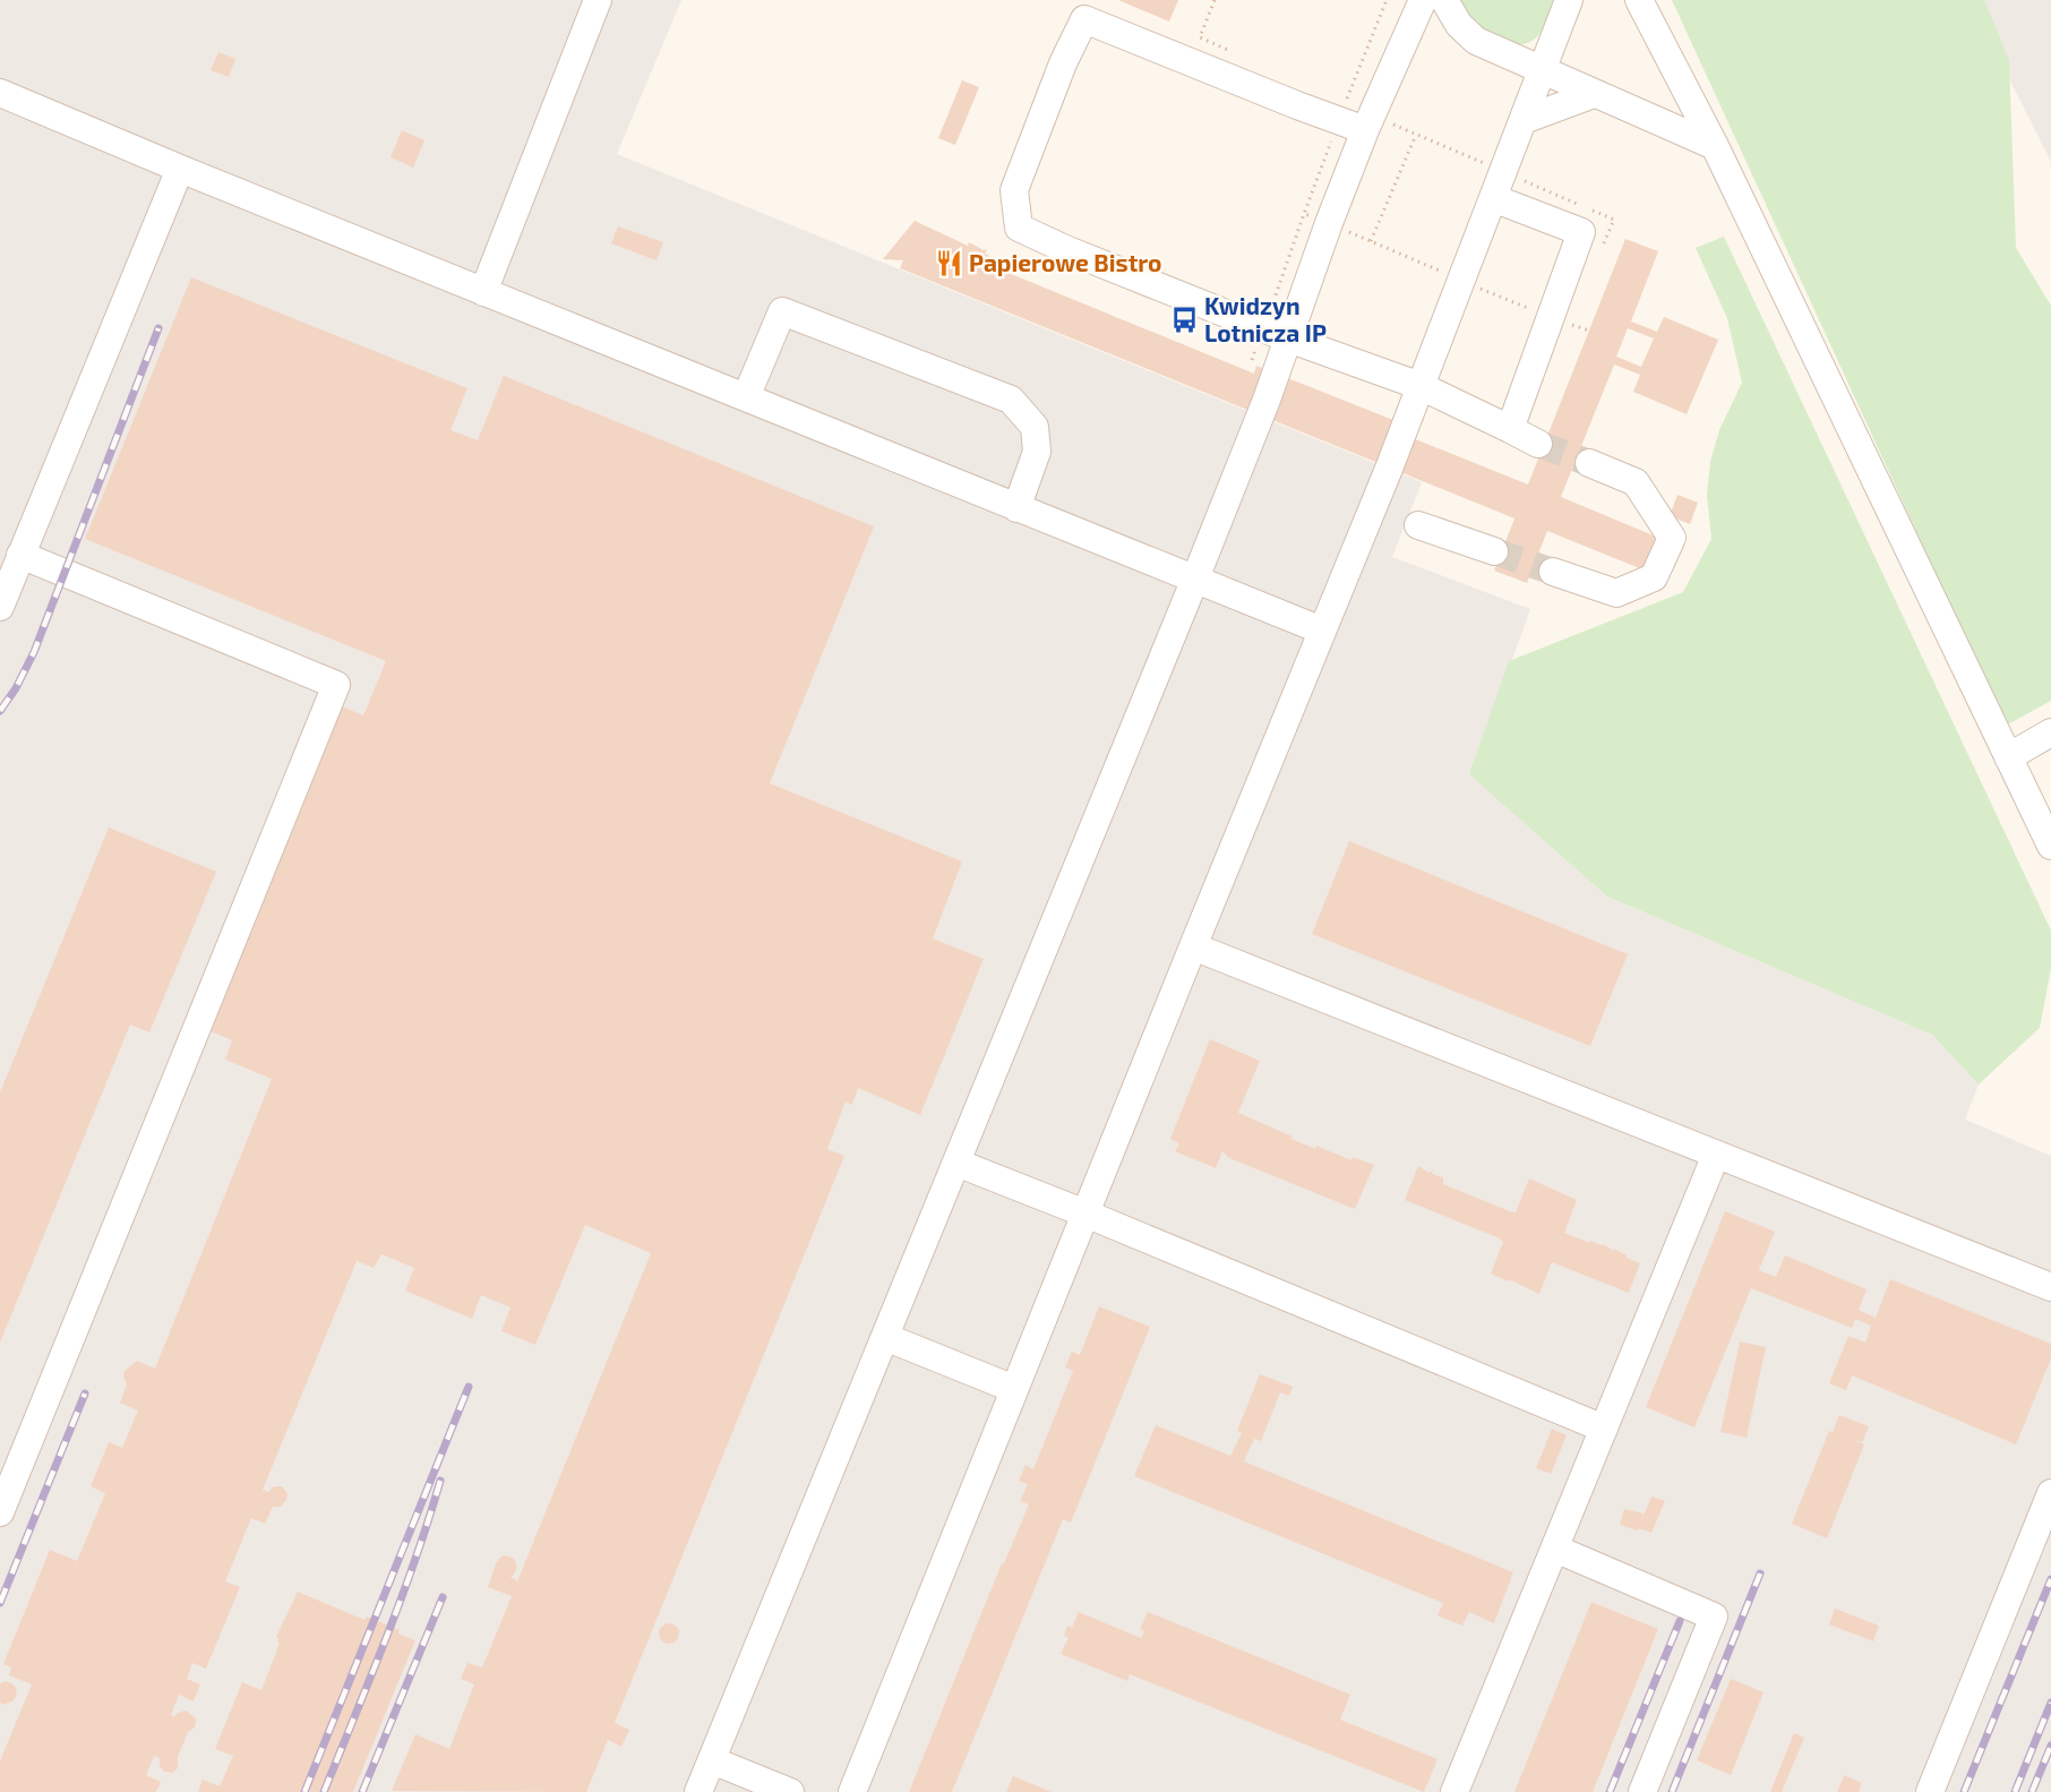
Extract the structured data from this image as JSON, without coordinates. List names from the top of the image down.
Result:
{
  "places": {
    "restaurant": ["Papierowe Bistro"],
    "bus stop": ["Kwidzyn Lotnicza IP"]
  }
}
